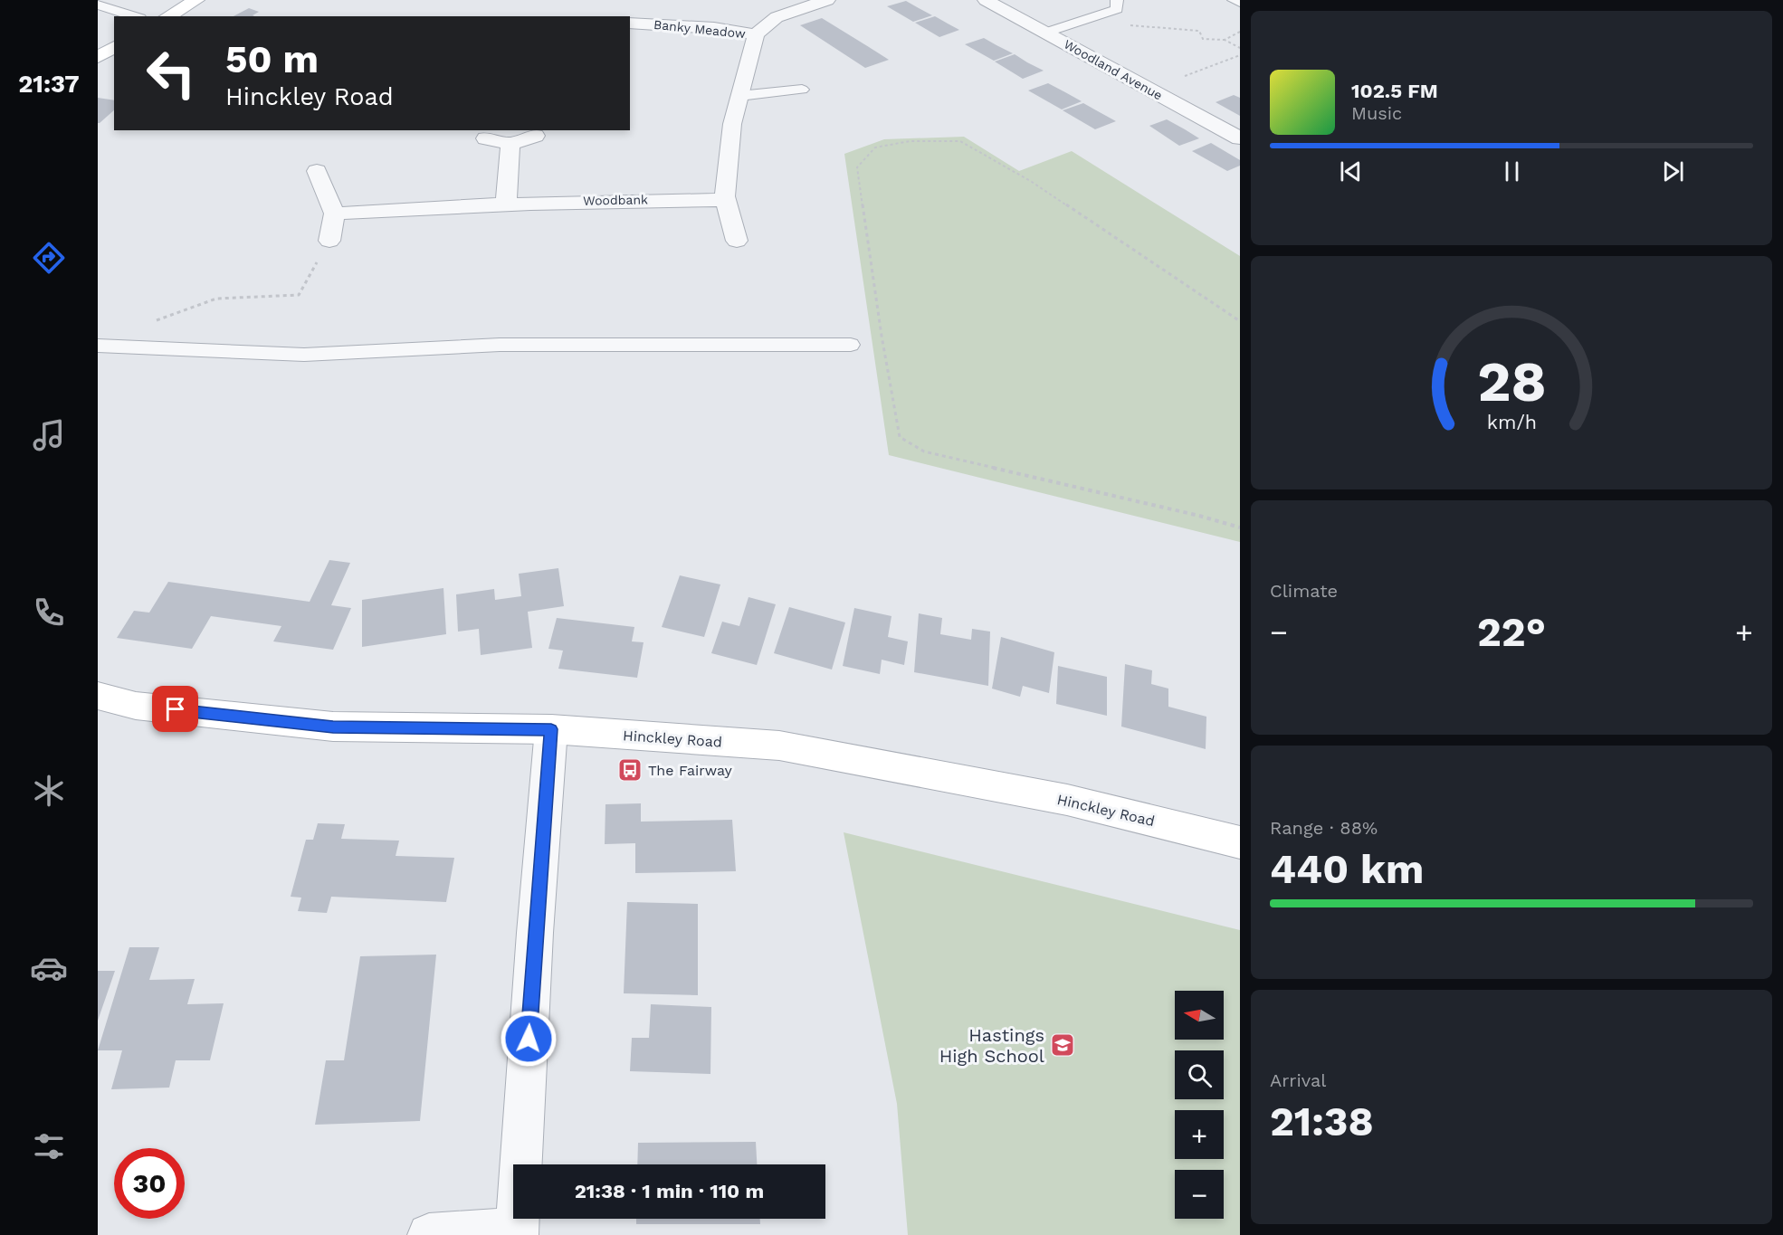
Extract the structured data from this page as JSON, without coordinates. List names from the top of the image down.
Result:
{
  "streets": {
    "main road": ["Hinckley Road"],
    "street": ["Banky Meadow", "Woodland Avenue", "Woodbank"]
  },
  "places": {
    "bus stop": ["The Fairway"],
    "school or university": ["Hastings High School"]
  },
  "north": "left",
  "page": {
    "tabs": "21:37",
    "turn": ["50 m", "Hinckley Road"],
    "song": ["102.5 FM", "Music"],
    "tile": [
      "Climate",
      ["Range · 88%", "440 km"],
      ["Arrival", "21:38"]
    ],
    "heat": ["−", "22°", "+"],
    "map_buttons": ["+", "−"],
    "limit": "30",
    "trip": "21:38 · 1 min · 110 m",
    "gauge": ["28", "km/h"]
  }
}
